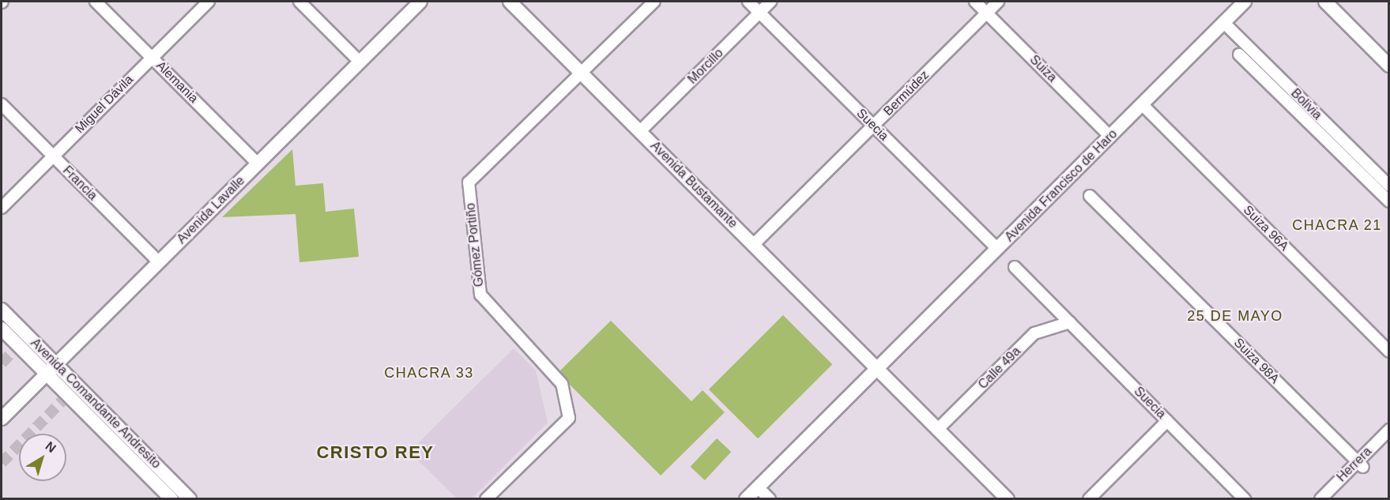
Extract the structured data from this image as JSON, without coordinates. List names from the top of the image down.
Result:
{
  "streets": {
    "main road": [
      "Avenida Bustamante",
      "Avenida Francisco de Haro",
      "Avenida Lavalle",
      "Avenida Comandante Andresito"
    ],
    "street": [
      "Morcillo",
      "Suiza",
      "Alemania",
      "Bermúdez",
      "Miguel Dávila",
      "Bolivia",
      "Suecia",
      "Francia",
      "Suiza 96A",
      "Gómez Portiño",
      "Suiza 98A",
      "Calle 49a",
      "Herrera"
    ]
  },
  "crossings": [
    ["Morcillo", "Suecia"],
    ["Morcillo", "Avenida Bustamante"],
    ["Suiza", "Bermúdez"],
    ["Suiza", "Avenida Francisco de Haro"],
    ["Alemania", "Miguel Dávila"],
    ["Alemania", "Avenida Lavalle"],
    ["Bermúdez", "Suecia"],
    ["Bermúdez", "Avenida Bustamante"],
    ["Miguel Dávila", "Francia"],
    ["Bolivia", "Avenida Francisco de Haro"],
    ["Suecia", "Avenida Francisco de Haro"],
    ["Suecia", "Calle 49a"],
    ["Francia", "Avenida Lavalle"],
    ["Avenida Bustamante", "Avenida Francisco de Haro"],
    ["Avenida Bustamante", "Gómez Portiño"],
    ["Avenida Bustamante", "Calle 49a"],
    ["Avenida Francisco de Haro", "Suiza 96A"],
    ["Avenida Lavalle", "Avenida Comandante Andresito"],
    ["Suiza 98A", "Herrera"]
  ],
  "districts": [
    "CHACRA 21",
    "25 DE MAYO",
    "CHACRA 33",
    "CRISTO REY"
  ],
  "north": "top right"
}
